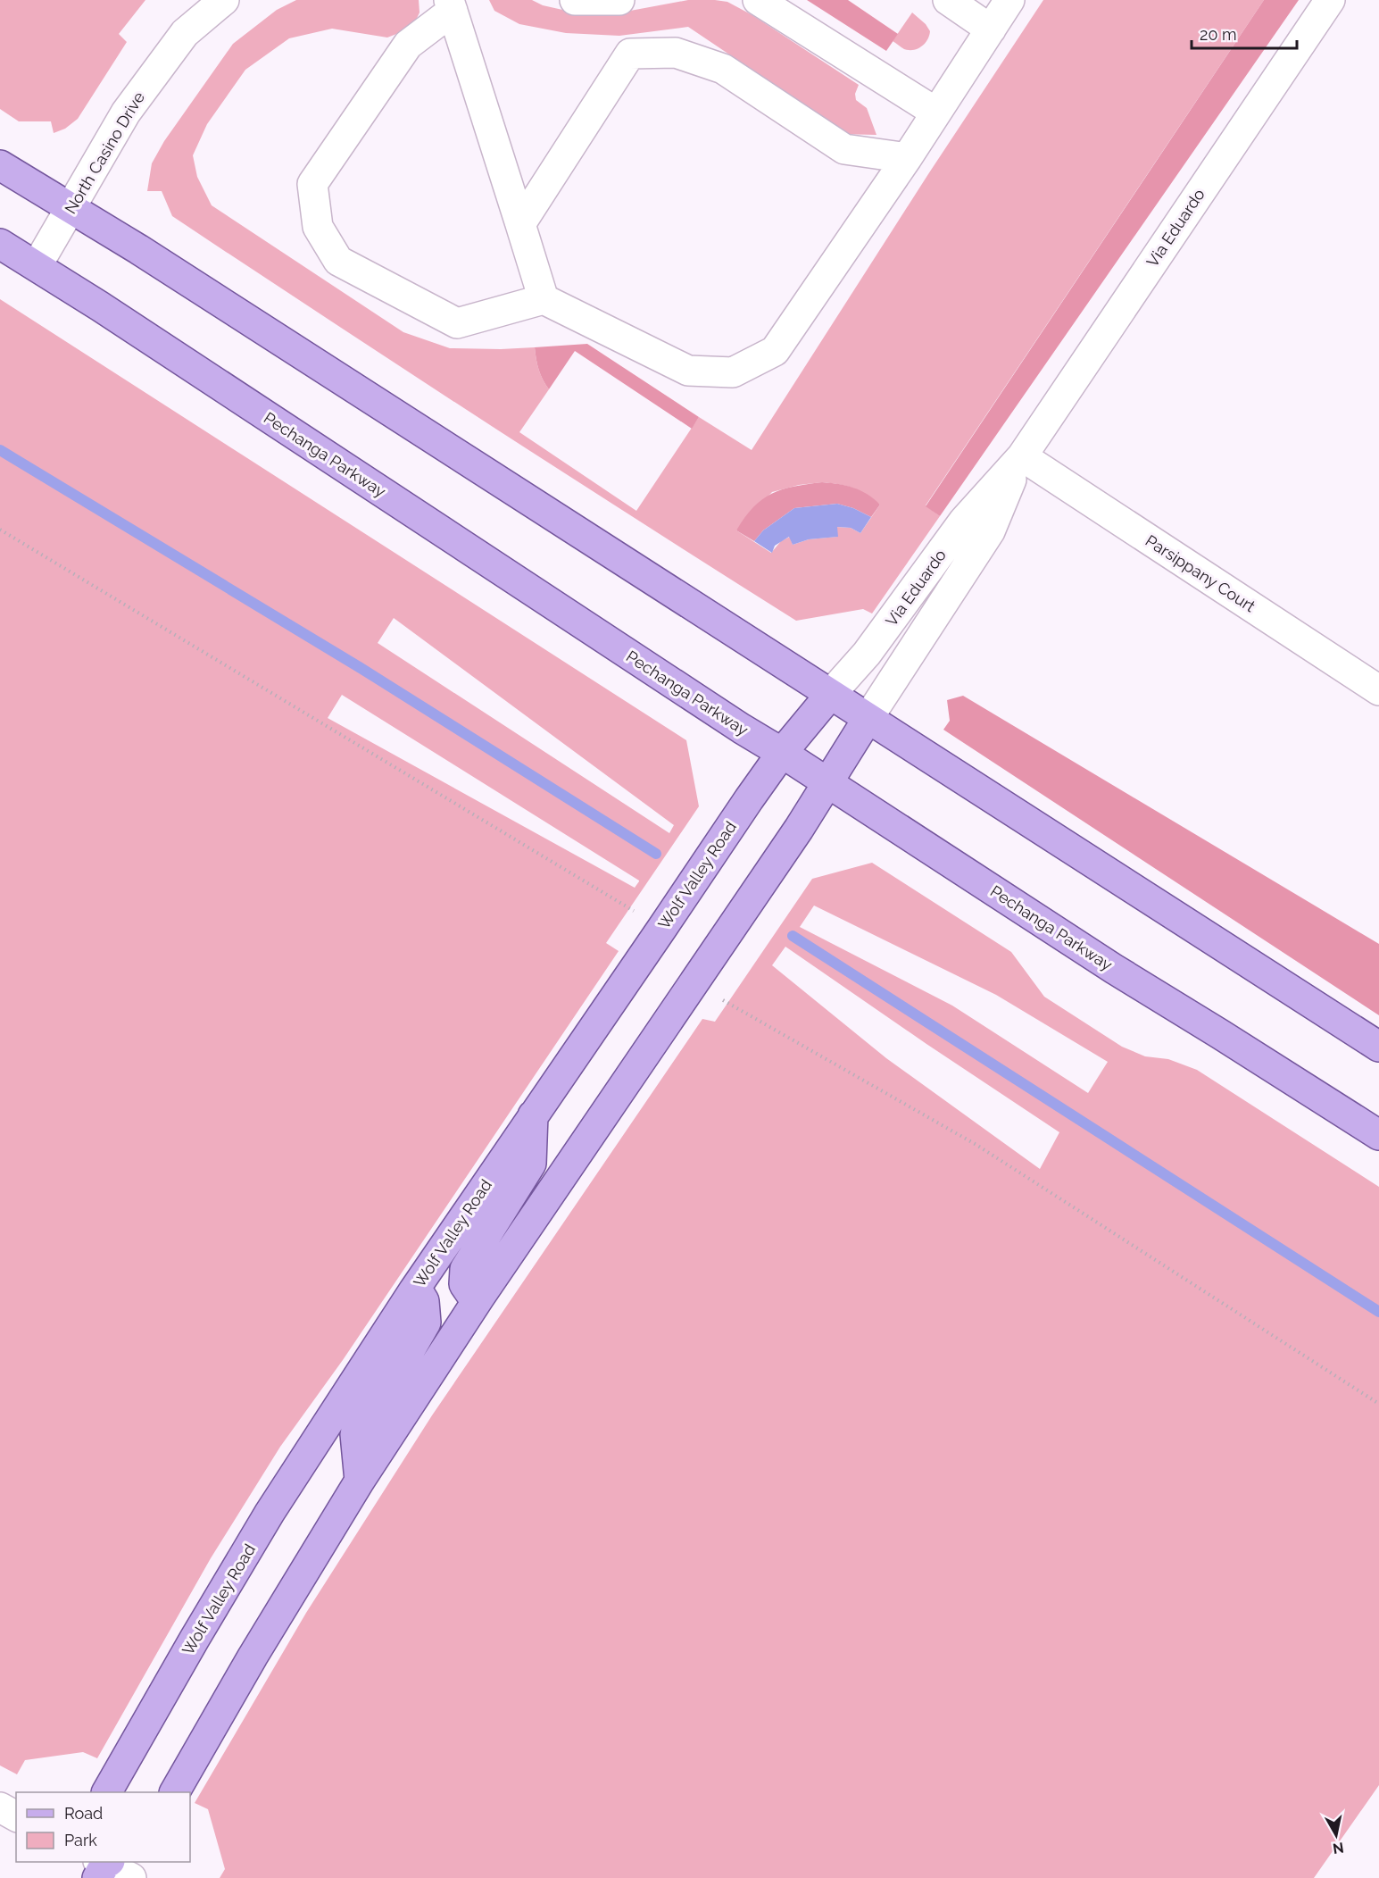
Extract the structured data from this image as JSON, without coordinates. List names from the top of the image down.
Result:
{
  "streets": {
    "main road": ["Pechanga Parkway", "Wolf Valley Road"],
    "street": ["North Casino Drive", "Via Eduardo", "Parsippany Court"]
  },
  "crossings": [
    ["North Casino Drive", "Pechanga Parkway"],
    ["Via Eduardo", "Parsippany Court"],
    ["Via Eduardo", "Wolf Valley Road"],
    ["Pechanga Parkway", "Wolf Valley Road"]
  ],
  "legend": ["Road", "Park"],
  "scale_bar": "20 m",
  "north": "bottom"
}
